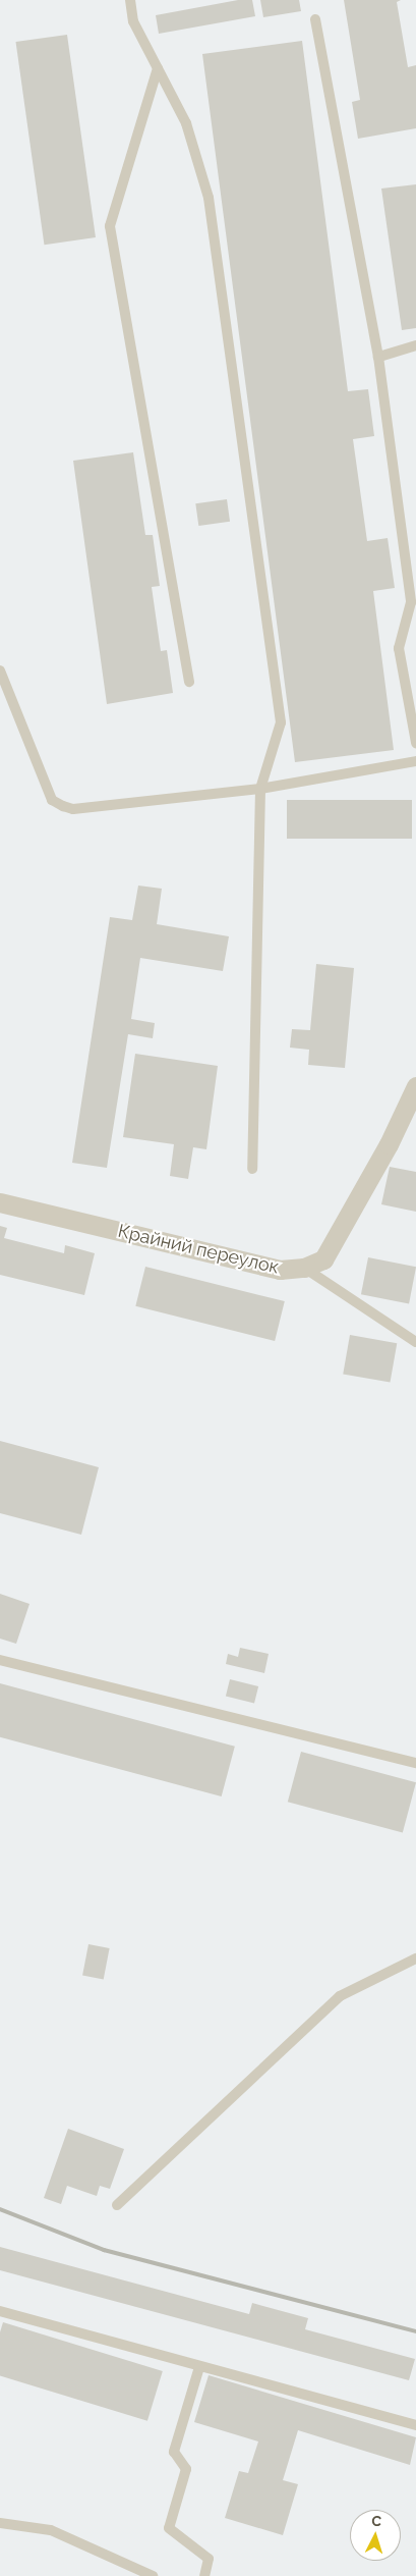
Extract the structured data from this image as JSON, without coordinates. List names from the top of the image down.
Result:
{
  "streets": {
    "street": ["Крайний переулок"]
  },
  "north": "top"
}
